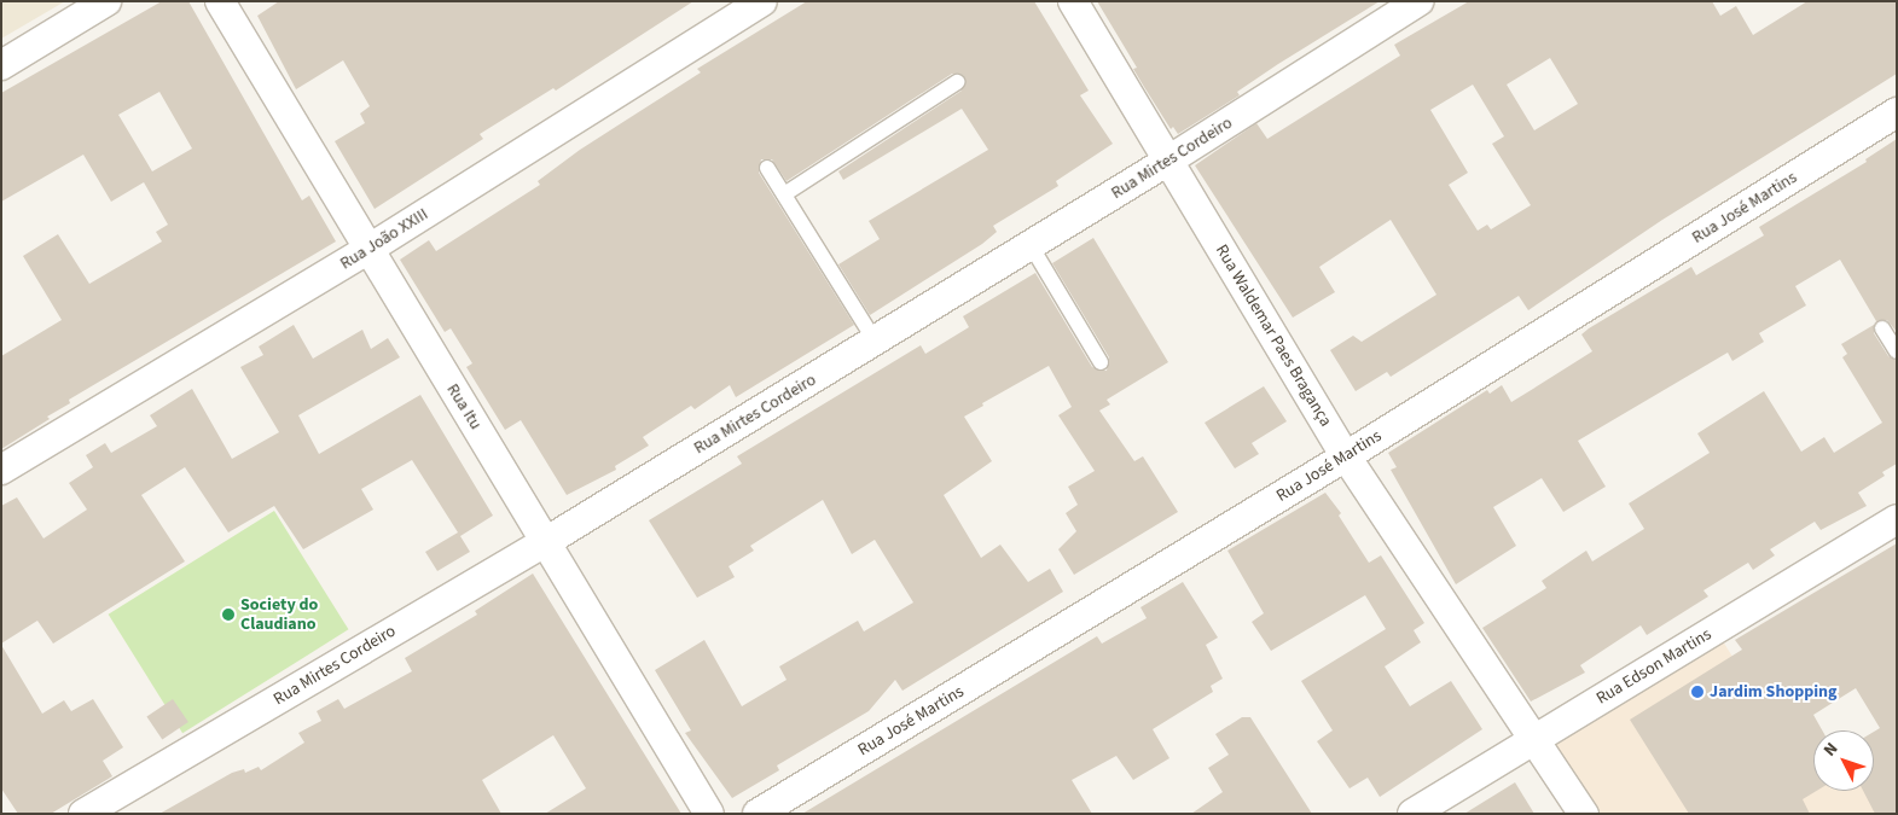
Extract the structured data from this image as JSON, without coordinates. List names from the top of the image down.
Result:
{
  "streets": {
    "street": [
      "Rua Mirtes Cordeiro",
      "Rua José Martins",
      "Rua João XXIII",
      "Rua Waldemar Paes Bragança",
      "Rua Itu",
      "Rua Edson Martins"
    ]
  },
  "crossings": [
    ["Rua Mirtes Cordeiro", "Rua Waldemar Paes Bragança"],
    ["Rua Mirtes Cordeiro", "Rua Itu"],
    ["Rua José Martins", "Rua Waldemar Paes Bragança"],
    ["Rua João XXIII", "Rua Itu"],
    ["Rua Waldemar Paes Bragança", "Rua Edson Martins"]
  ],
  "places": ["Society do Claudiano", "Jardim Shopping"],
  "north": "top left"
}
